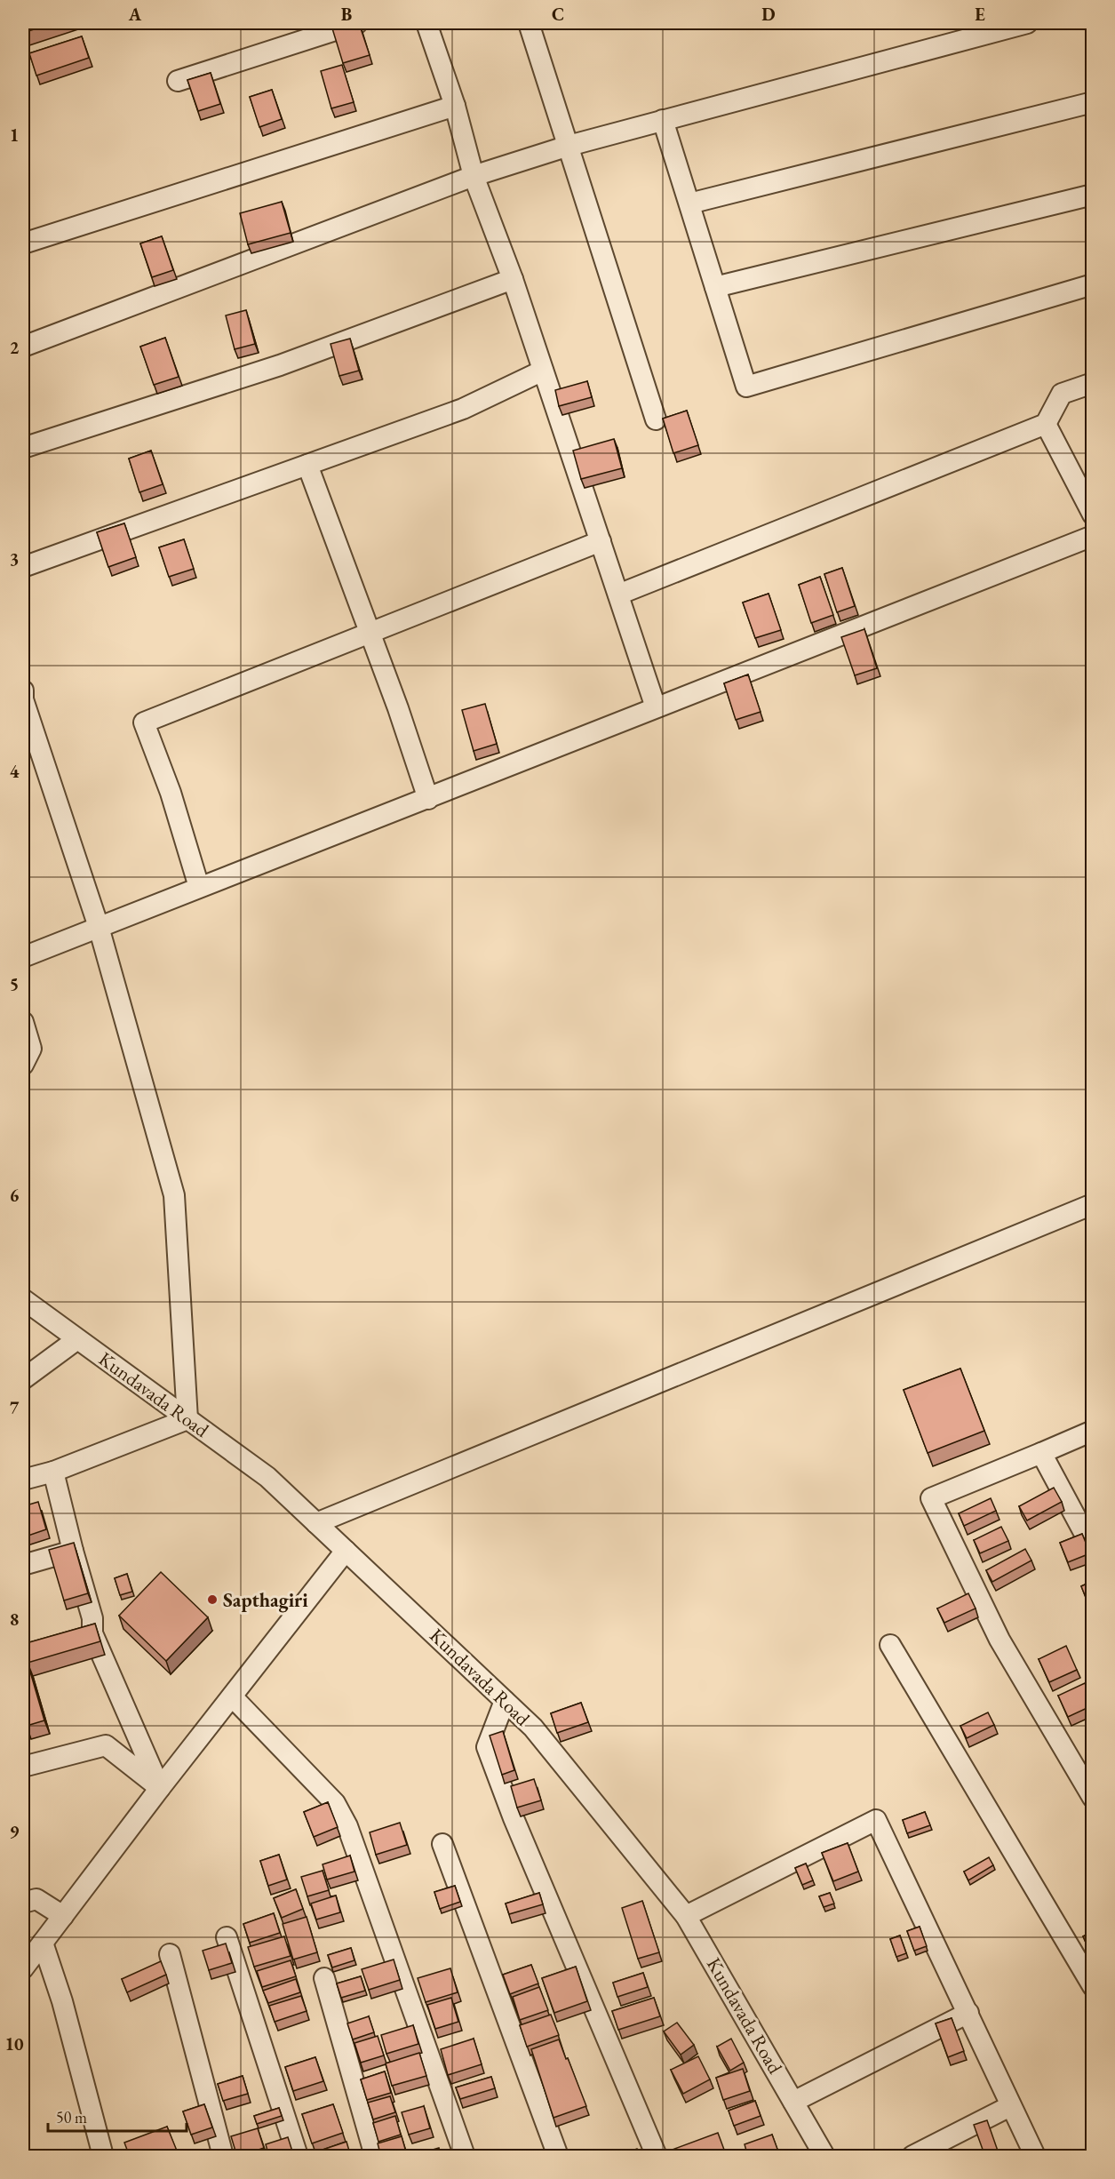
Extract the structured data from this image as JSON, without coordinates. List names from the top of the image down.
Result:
{
  "streets": {
    "street": ["Kundavada Road"]
  },
  "places": ["Sapthagiri"],
  "scale_bar": "50 m",
  "grid": {
    "columns": [
      "A",
      "B",
      "C",
      "D",
      "E"
    ],
    "rows": [
      "1",
      "2",
      "3",
      "4",
      "5",
      "6",
      "7",
      "8",
      "9",
      "10"
    ]
  }
}
